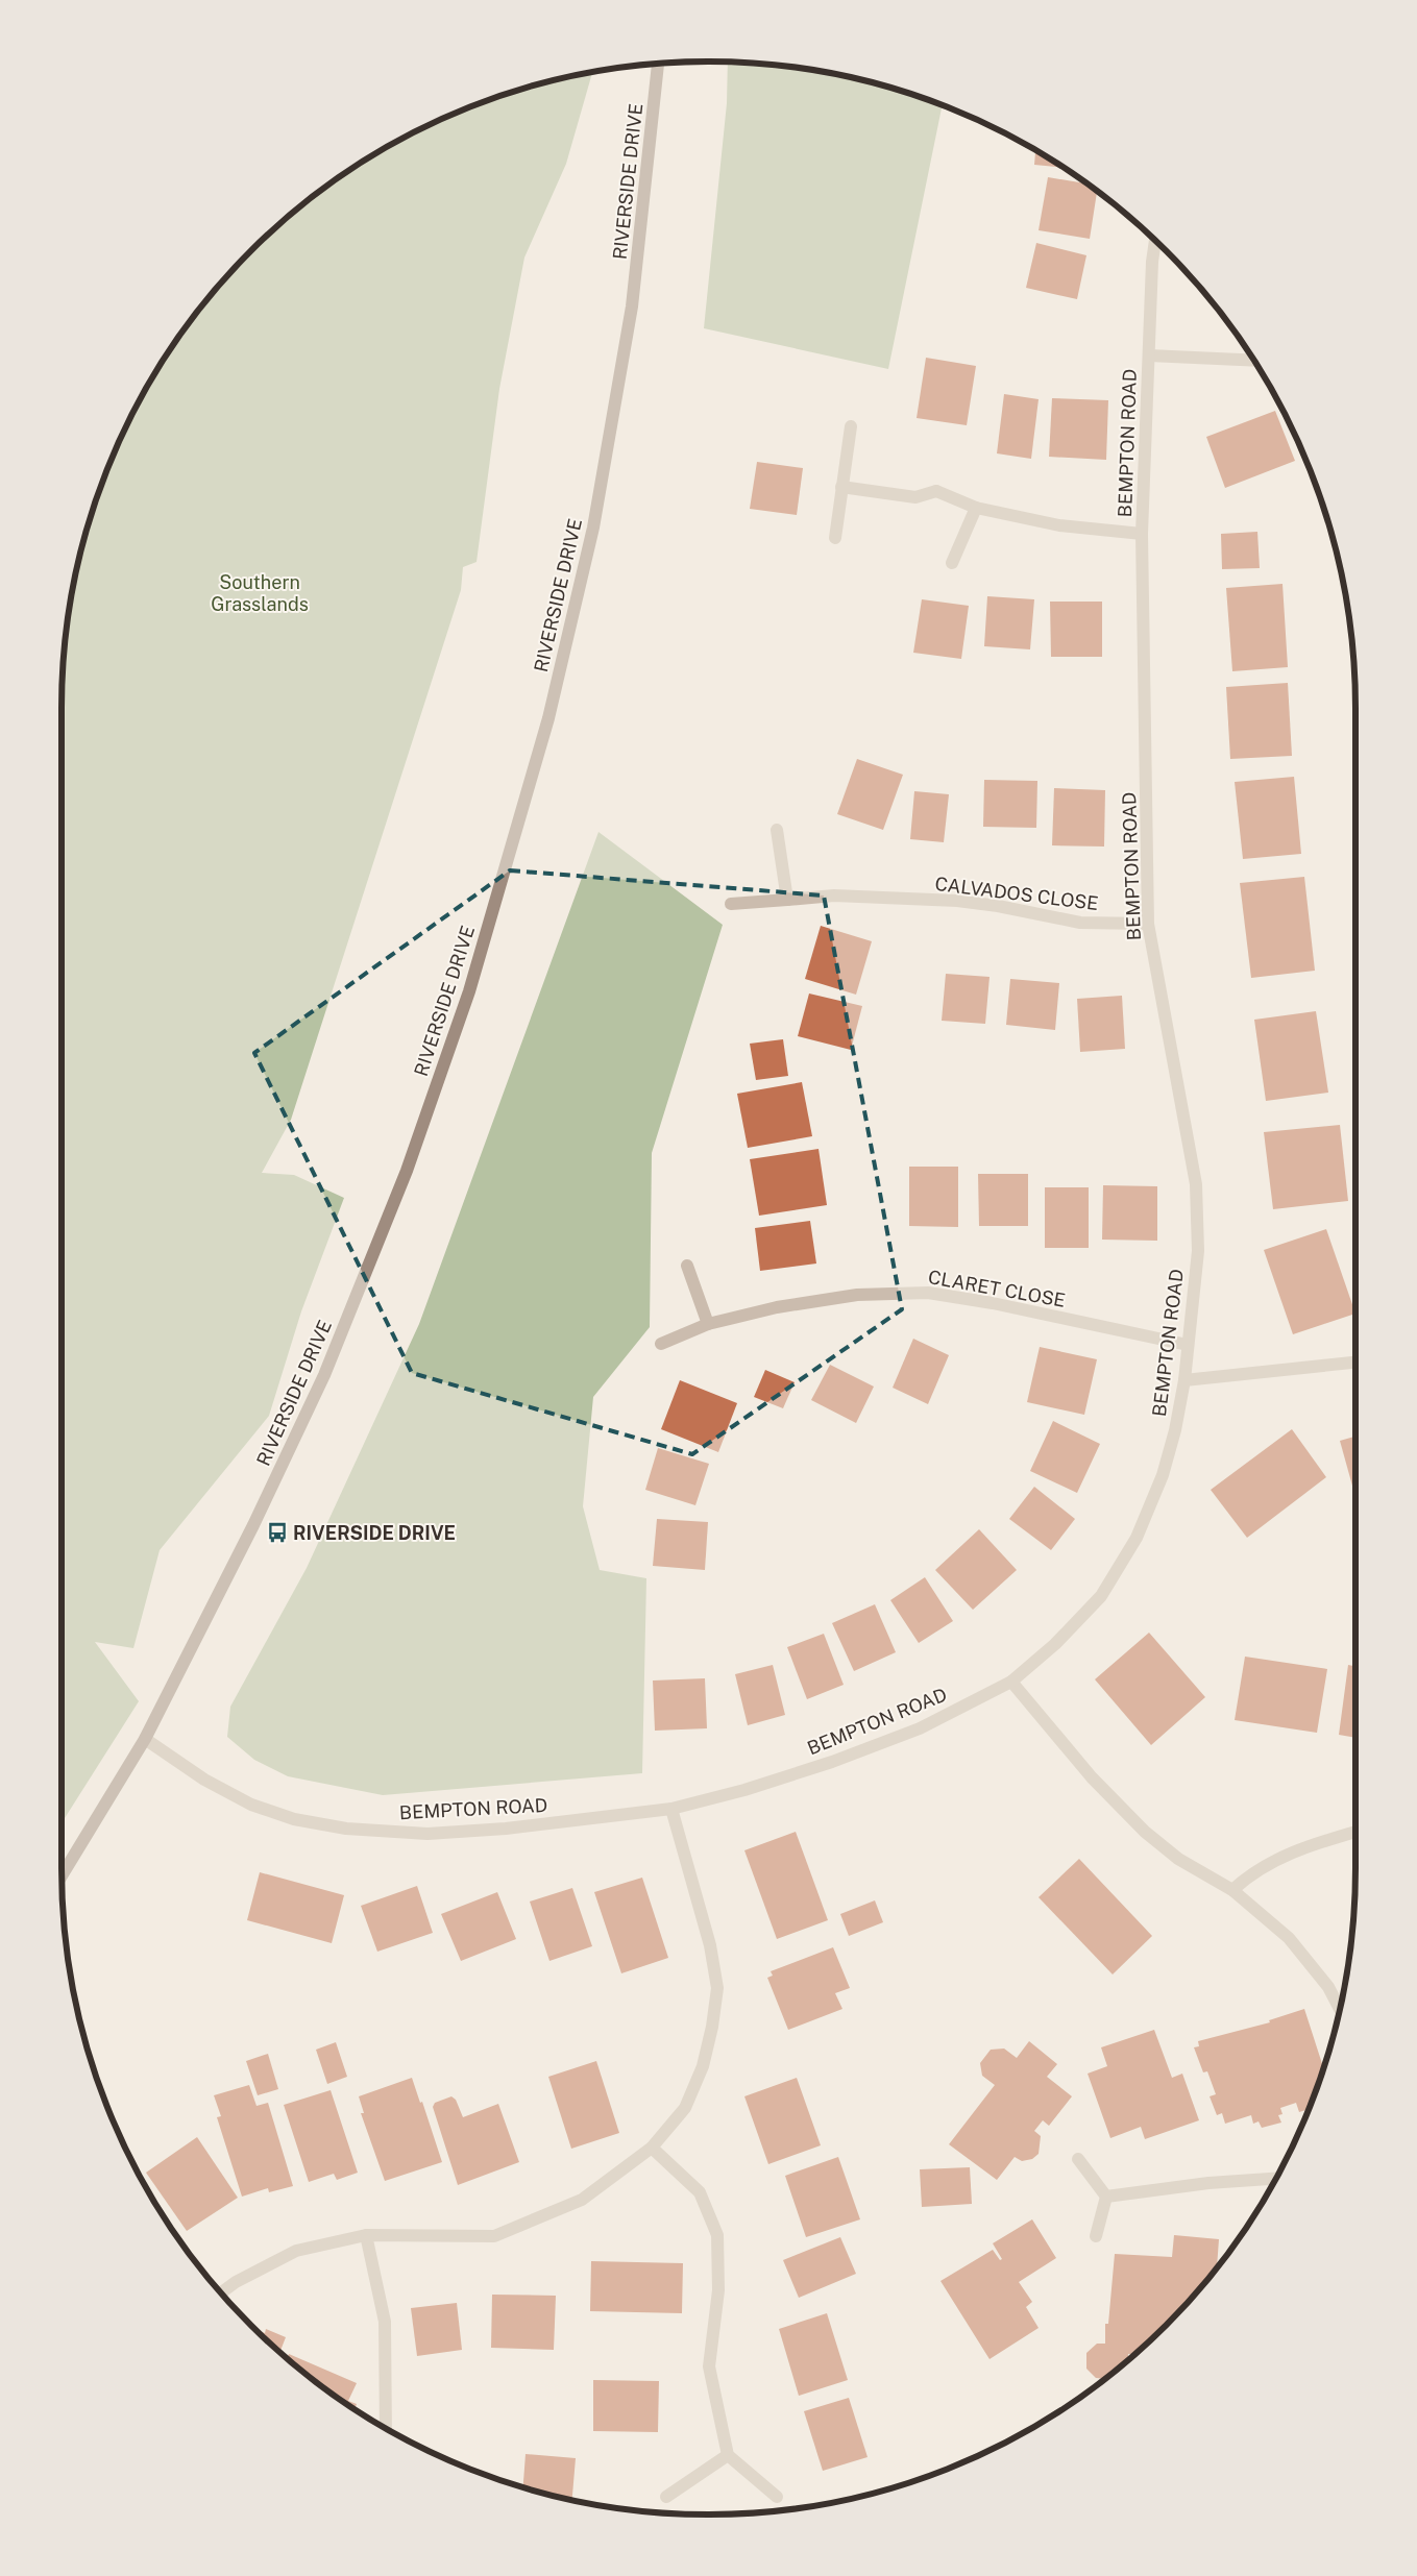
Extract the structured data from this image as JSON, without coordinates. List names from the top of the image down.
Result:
{
  "streets": {
    "street": [
      "RIVERSIDE DRIVE",
      "BEMPTON ROAD",
      "CALVADOS CLOSE",
      "CLARET CLOSE"
    ]
  },
  "crossings": [
    ["RIVERSIDE DRIVE", "BEMPTON ROAD"],
    ["BEMPTON ROAD", "CALVADOS CLOSE"],
    ["BEMPTON ROAD", "CLARET CLOSE"]
  ],
  "parks": ["Southern Grasslands"],
  "places": {
    "bus stop": ["RIVERSIDE DRIVE"]
  }
}
